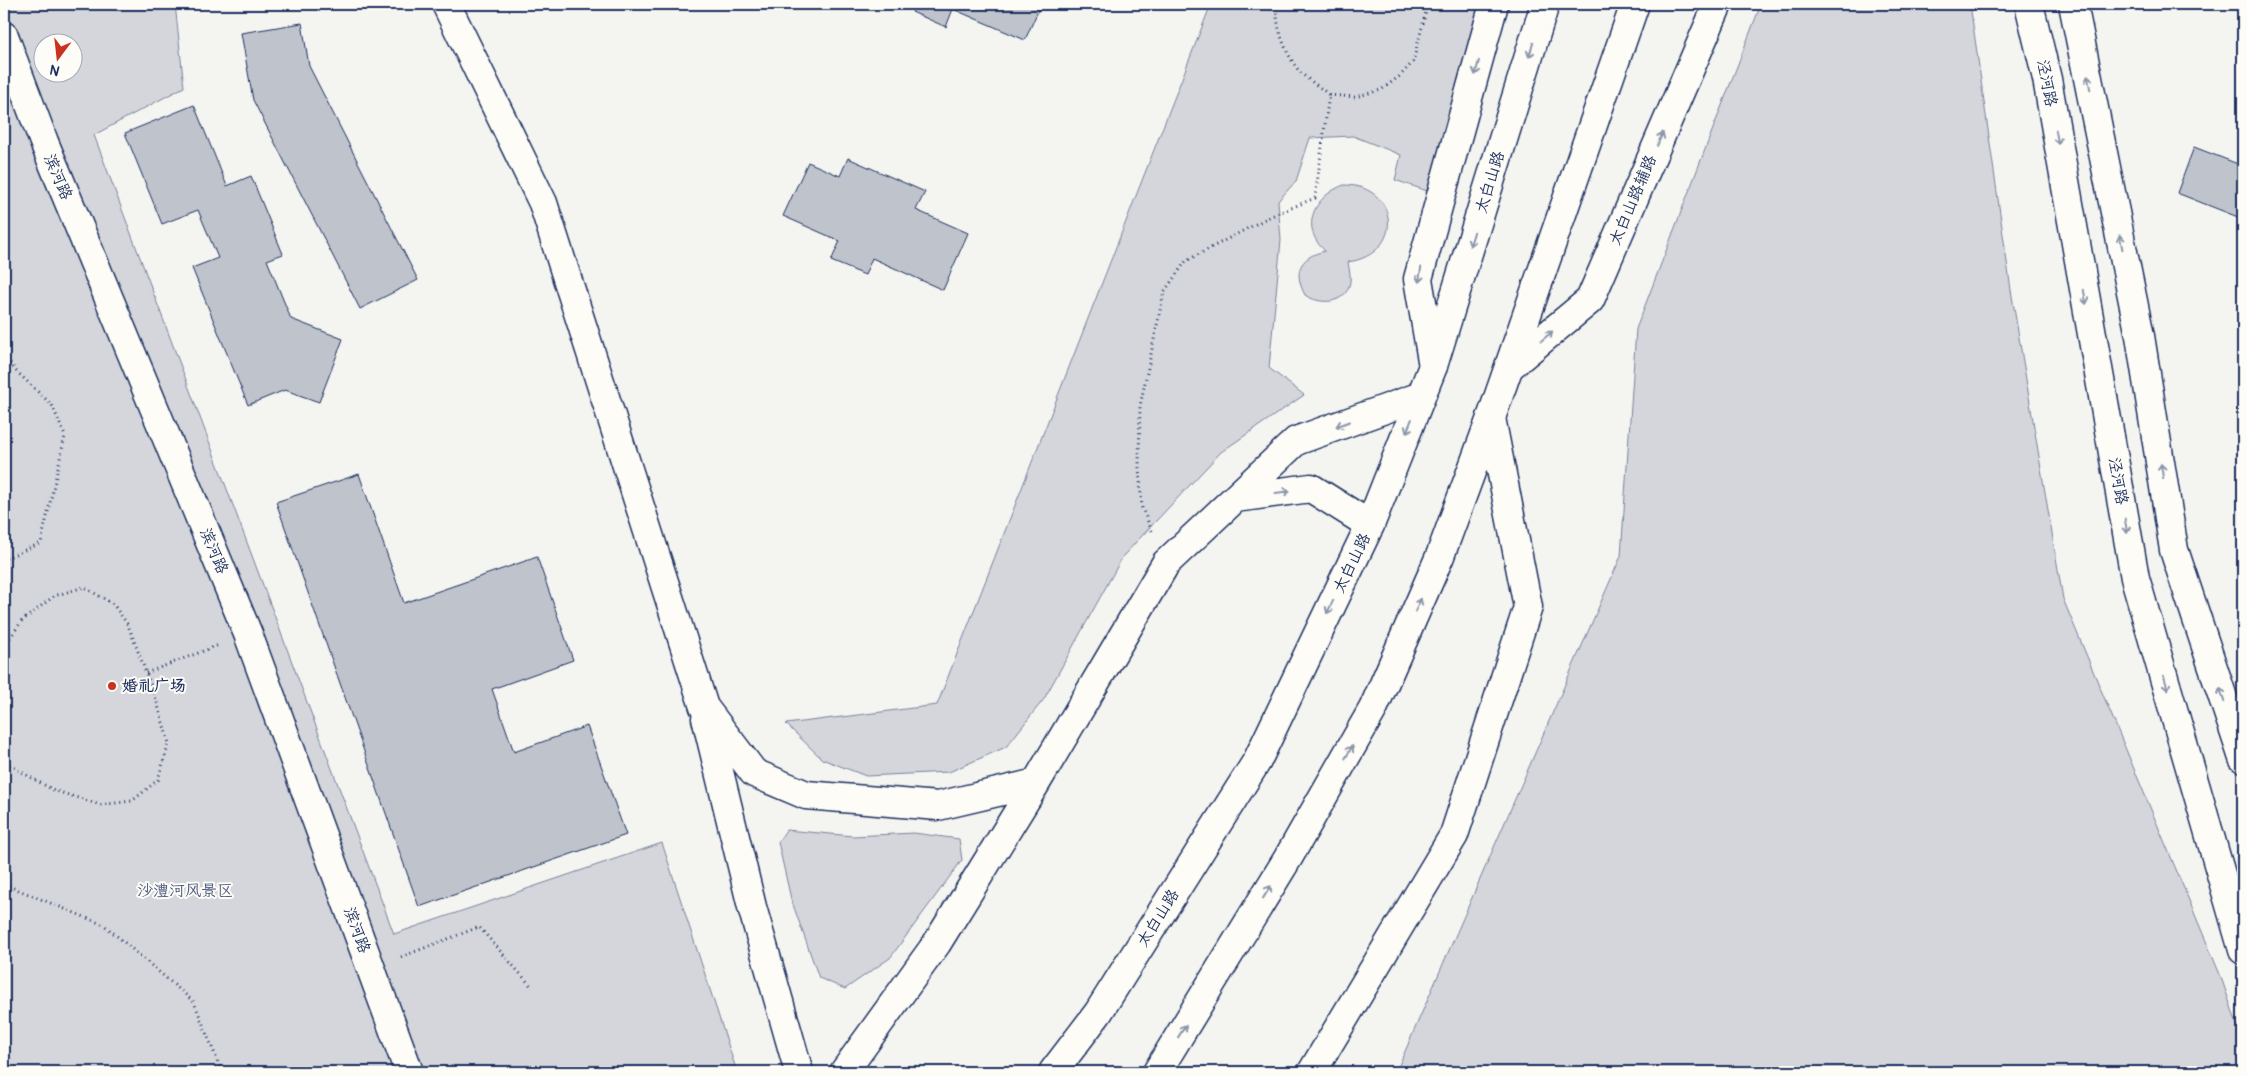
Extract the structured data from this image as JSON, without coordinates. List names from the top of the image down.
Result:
{
  "streets": {
    "street": [
      "泾河路",
      "滨河路",
      "太白山路",
      "太白山路辅路"
    ]
  },
  "parks": ["沙澧河风景区"],
  "places": ["婚礼广场"],
  "north": "bottom"
}
